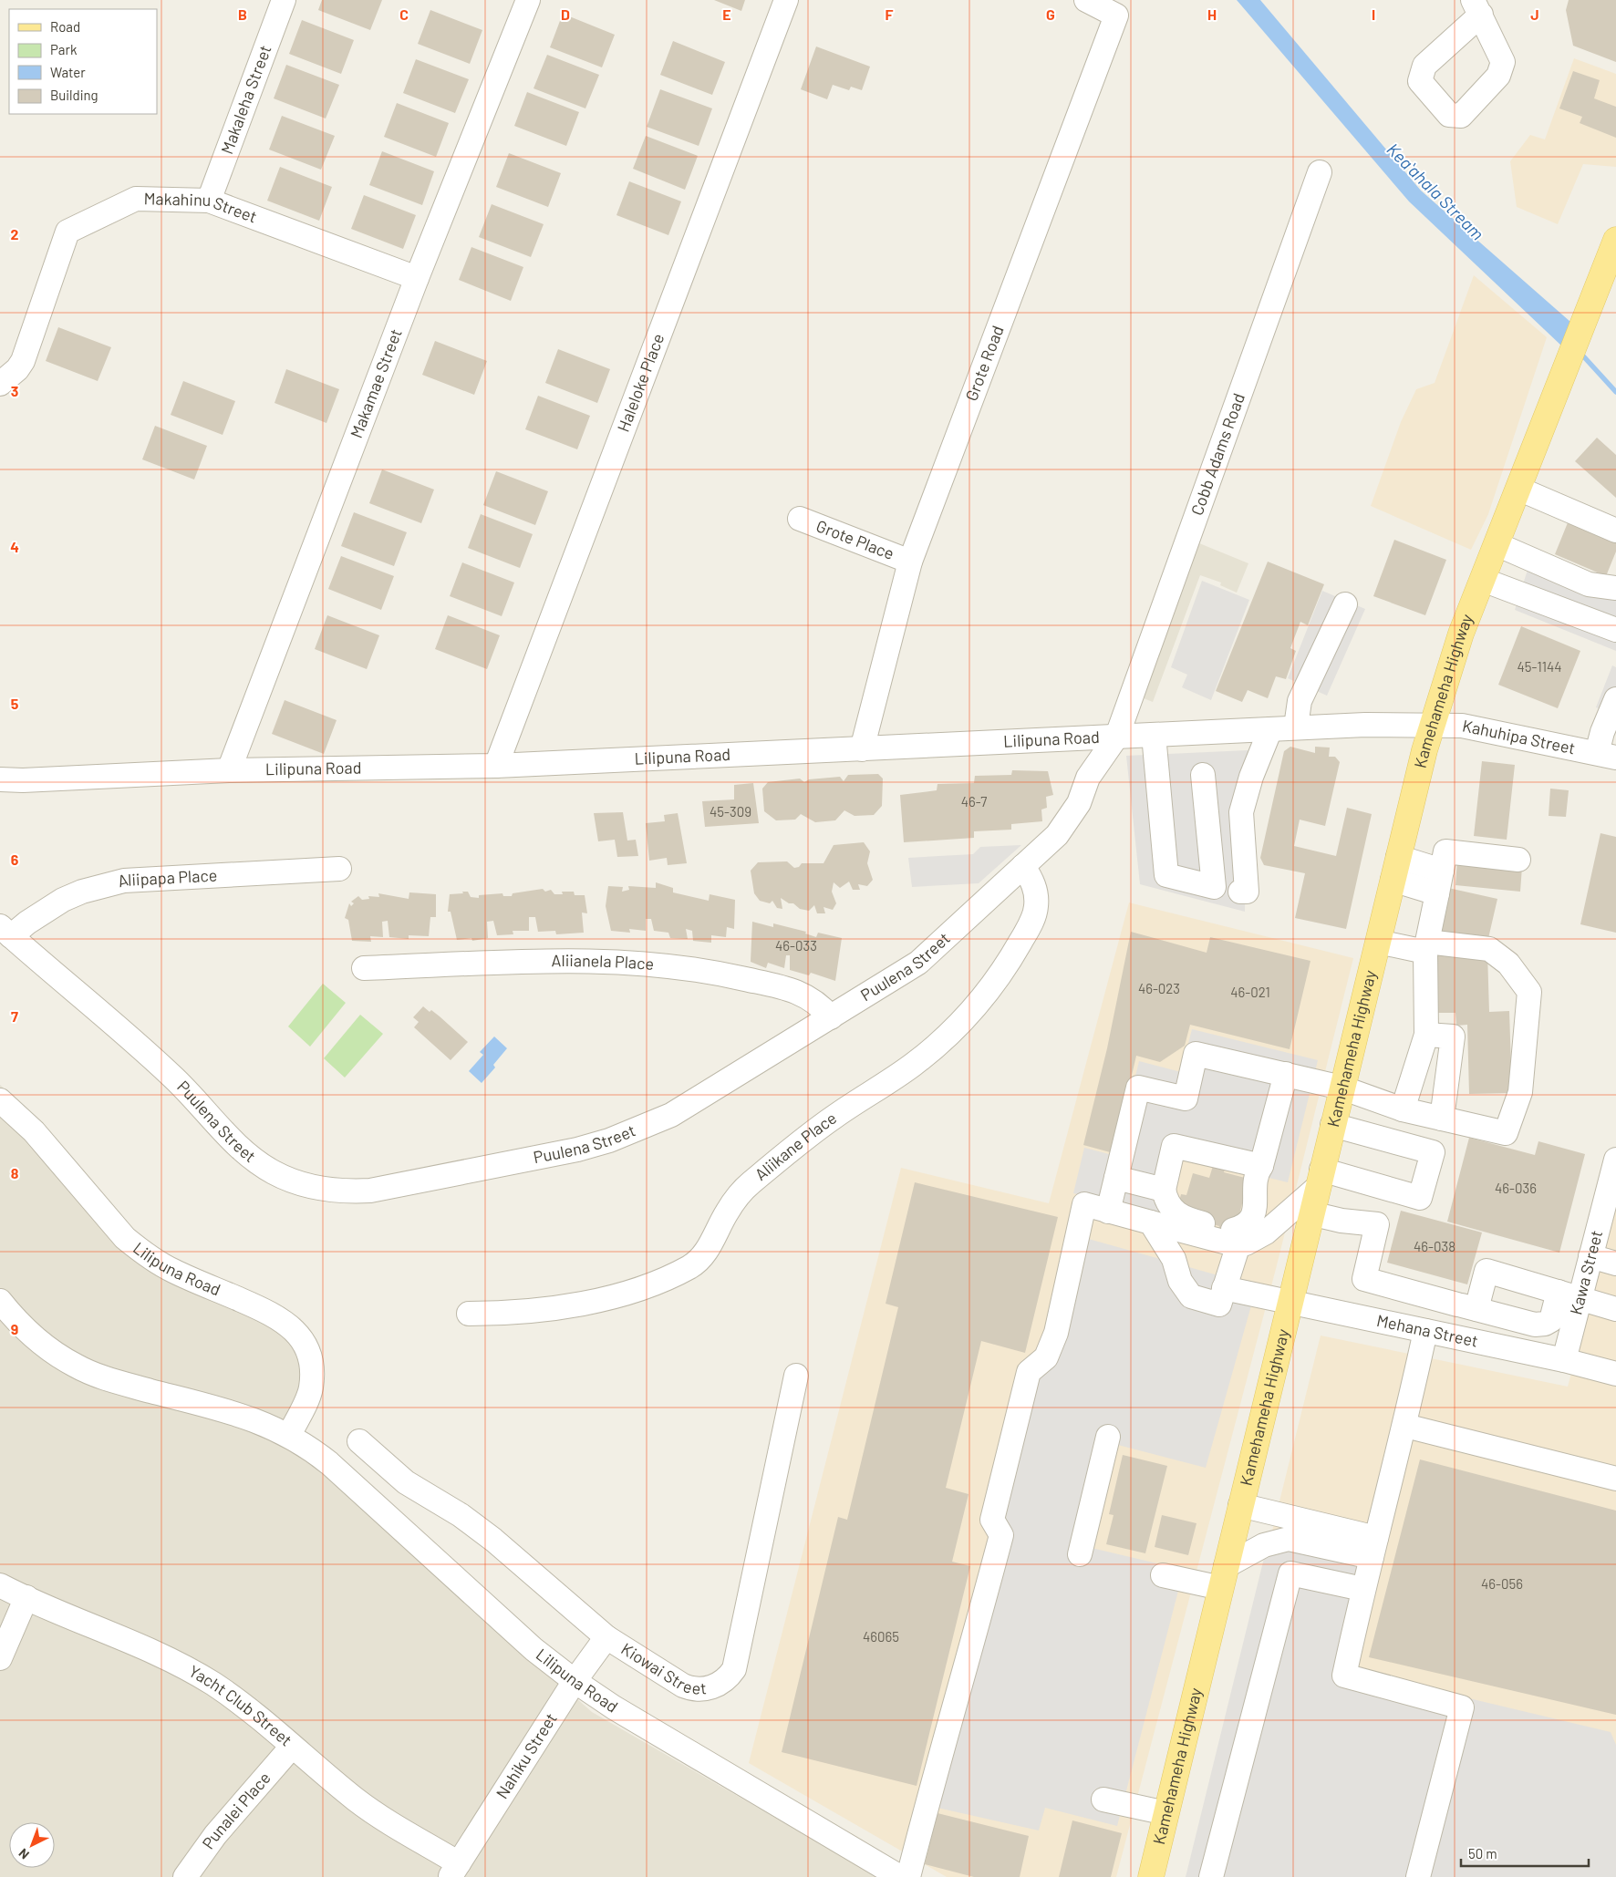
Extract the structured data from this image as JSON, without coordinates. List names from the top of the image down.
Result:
{
  "streets": {
    "main road": ["Kamehameha Highway"],
    "street": [
      "Makaleha Street",
      "Makahinu Street",
      "Grote Road",
      "Haleloke Place",
      "Makamae Street",
      "Cobb Adams Road",
      "Grote Place",
      "Kahuhipa Street",
      "Lilipuna Road",
      "Aliipapa Place",
      "Aliianela Place",
      "Puulena Street",
      "Aliikane Place",
      "Kawa Street",
      "Mehana Street",
      "Kiowai Street",
      "Yacht Club Street",
      "Nahiku Street",
      "Punalei Place"
    ]
  },
  "crossings": [
    ["Makaleha Street", "Makahinu Street"],
    ["Makahinu Street", "Makamae Street"],
    ["Grote Road", "Grote Place"],
    ["Grote Road", "Lilipuna Road"],
    ["Haleloke Place", "Lilipuna Road"],
    ["Makamae Street", "Lilipuna Road"],
    ["Cobb Adams Road", "Lilipuna Road"],
    ["Cobb Adams Road", "Puulena Street"],
    ["Kamehameha Highway", "Kahuhipa Street"],
    ["Kamehameha Highway", "Mehana Street"],
    ["Kahuhipa Street", "Lilipuna Road"],
    ["Lilipuna Road", "Puulena Street"],
    ["Lilipuna Road", "Nahiku Street"],
    ["Aliipapa Place", "Puulena Street"],
    ["Aliianela Place", "Puulena Street"],
    ["Puulena Street", "Aliikane Place"],
    ["Kawa Street", "Mehana Street"],
    ["Kiowai Street", "Nahiku Street"],
    ["Yacht Club Street", "Nahiku Street"],
    ["Yacht Club Street", "Punalei Place"]
  ],
  "water": ["Keaʻahala Stream"],
  "house_numbers": [
    "45-1144",
    "46-7",
    "45-309",
    "46-033",
    "46-023",
    "46-021",
    "46-036",
    "46-038",
    "46-056",
    "46065"
  ],
  "legend": [
    "Road",
    "Park",
    "Water",
    "Building"
  ],
  "scale_bar": "50 m",
  "north": "bottom left",
  "grid": {
    "columns": [
      "B",
      "C",
      "D",
      "E",
      "F",
      "G",
      "H",
      "I",
      "J"
    ],
    "rows": [
      "2",
      "3",
      "4",
      "5",
      "6",
      "7",
      "8",
      "9"
    ]
  }
}
